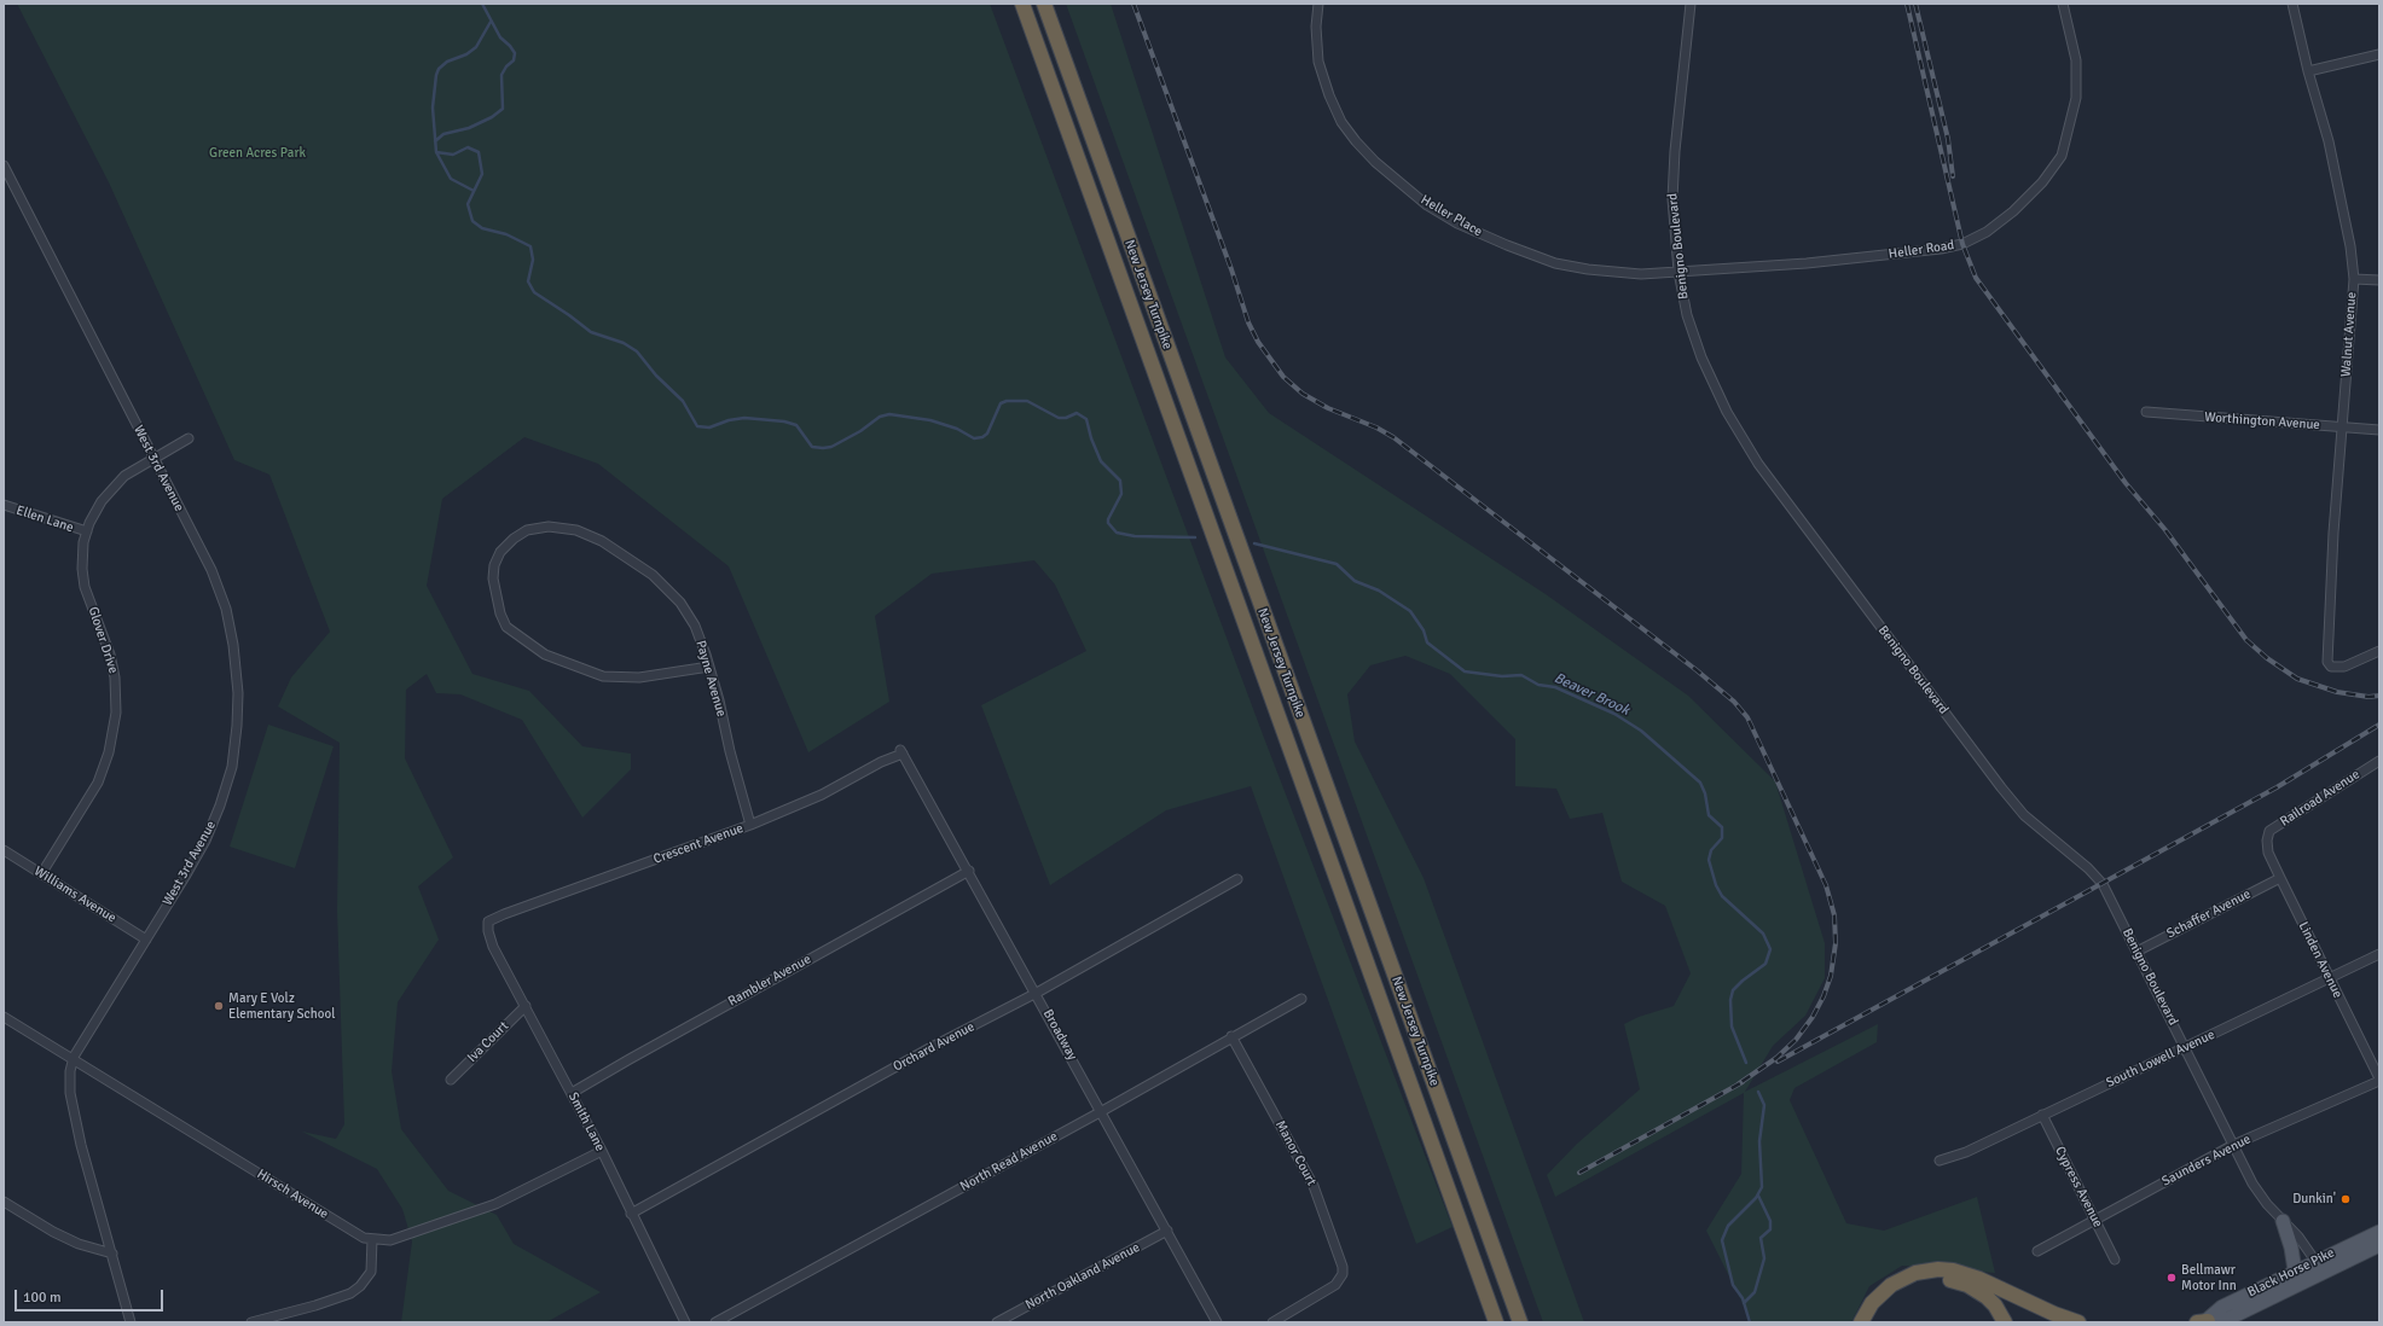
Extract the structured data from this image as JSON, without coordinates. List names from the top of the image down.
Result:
{
  "streets": {
    "highway": ["New Jersey Turnpike"],
    "main road": ["Black Horse Pike"],
    "street": [
      "Heller Place",
      "Benigno Boulevard",
      "Heller Road",
      "Walnut Avenue",
      "Worthington Avenue",
      "West 3rd Avenue",
      "Ellen Lane",
      "Glover Drive",
      "Payne Avenue",
      "Railroad Avenue",
      "Crescent Avenue",
      "Williams Avenue",
      "Schaffer Avenue",
      "Linden Avenue",
      "Rambler Avenue",
      "Broadway",
      "Iva Court",
      "Orchard Avenue",
      "South Lowell Avenue",
      "Smith Lane",
      "Manor Court",
      "Saunders Avenue",
      "North Read Avenue",
      "Cypress Avenue",
      "Hirsch Avenue",
      "North Oakland Avenue"
    ]
  },
  "crossings": [
    ["Heller Place", "Benigno Boulevard"],
    ["Heller Place", "Heller Road"],
    ["Benigno Boulevard", "Heller Road"],
    ["Benigno Boulevard", "Schaffer Avenue"],
    ["Benigno Boulevard", "South Lowell Avenue"],
    ["Benigno Boulevard", "Saunders Avenue"],
    ["Benigno Boulevard", "Black Horse Pike"],
    ["Walnut Avenue", "Worthington Avenue"],
    ["West 3rd Avenue", "Glover Drive"],
    ["West 3rd Avenue", "Williams Avenue"],
    ["West 3rd Avenue", "Hirsch Avenue"],
    ["Ellen Lane", "Glover Drive"],
    ["Glover Drive", "Williams Avenue"],
    ["Payne Avenue", "Crescent Avenue"],
    ["Railroad Avenue", "Linden Avenue"],
    ["Crescent Avenue", "Broadway"],
    ["Crescent Avenue", "Smith Lane"],
    ["Schaffer Avenue", "Linden Avenue"],
    ["Linden Avenue", "South Lowell Avenue"],
    ["Linden Avenue", "Saunders Avenue"],
    ["Rambler Avenue", "Broadway"],
    ["Rambler Avenue", "Smith Lane"],
    ["Broadway", "Orchard Avenue"],
    ["Broadway", "North Read Avenue"],
    ["Broadway", "North Oakland Avenue"],
    ["Iva Court", "Smith Lane"],
    ["Orchard Avenue", "Smith Lane"],
    ["South Lowell Avenue", "Cypress Avenue"],
    ["Smith Lane", "Hirsch Avenue"],
    ["Manor Court", "North Read Avenue"],
    ["Saunders Avenue", "Cypress Avenue"]
  ],
  "water": ["Beaver Brook"],
  "parks": ["Green Acres Park"],
  "places": ["Mary E Volz Elementary School", "Dunkin'", "Bellmawr Motor Inn"],
  "scale_bar": "100 m"
}
